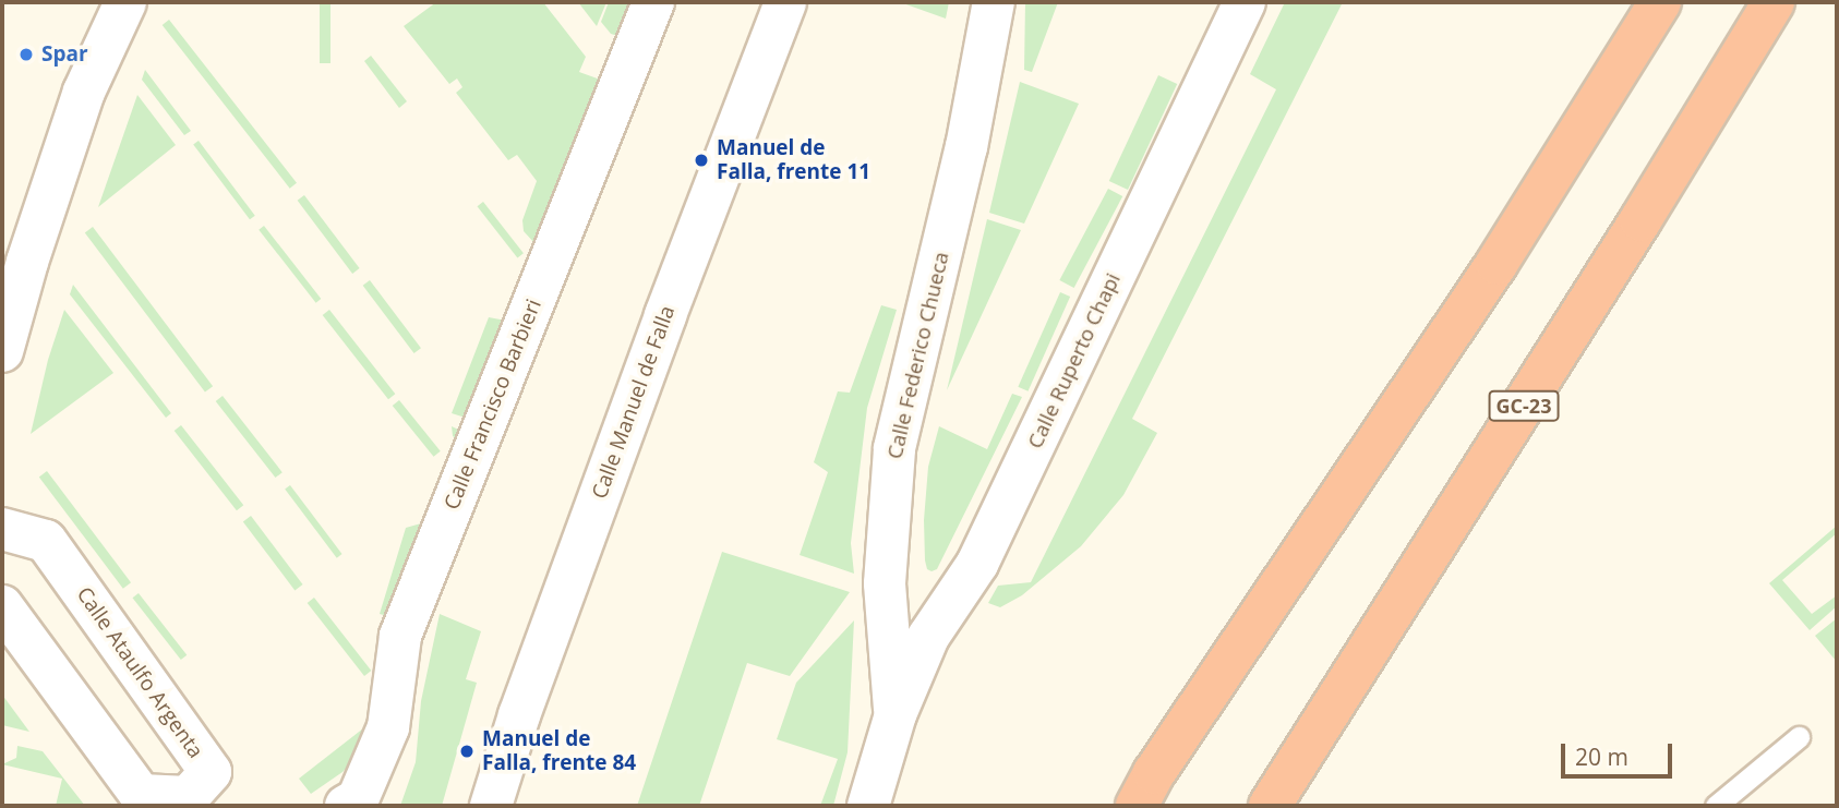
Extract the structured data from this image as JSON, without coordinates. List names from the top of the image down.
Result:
{
  "streets": {
    "highway": ["GC-23"],
    "street": [
      "Calle Federico Chueca",
      "Calle Ruperto Chapi",
      "Calle Manuel de Falla",
      "Calle Francisco Barbieri",
      "Calle Ataulfo Argenta"
    ]
  },
  "crossings": [
    ["Calle Federico Chueca", "Calle Ruperto Chapi"]
  ],
  "places": ["Spar", "Manuel de Falla, frente 11", "Manuel de Falla, frente 84"],
  "scale_bar": "20 m"
}
